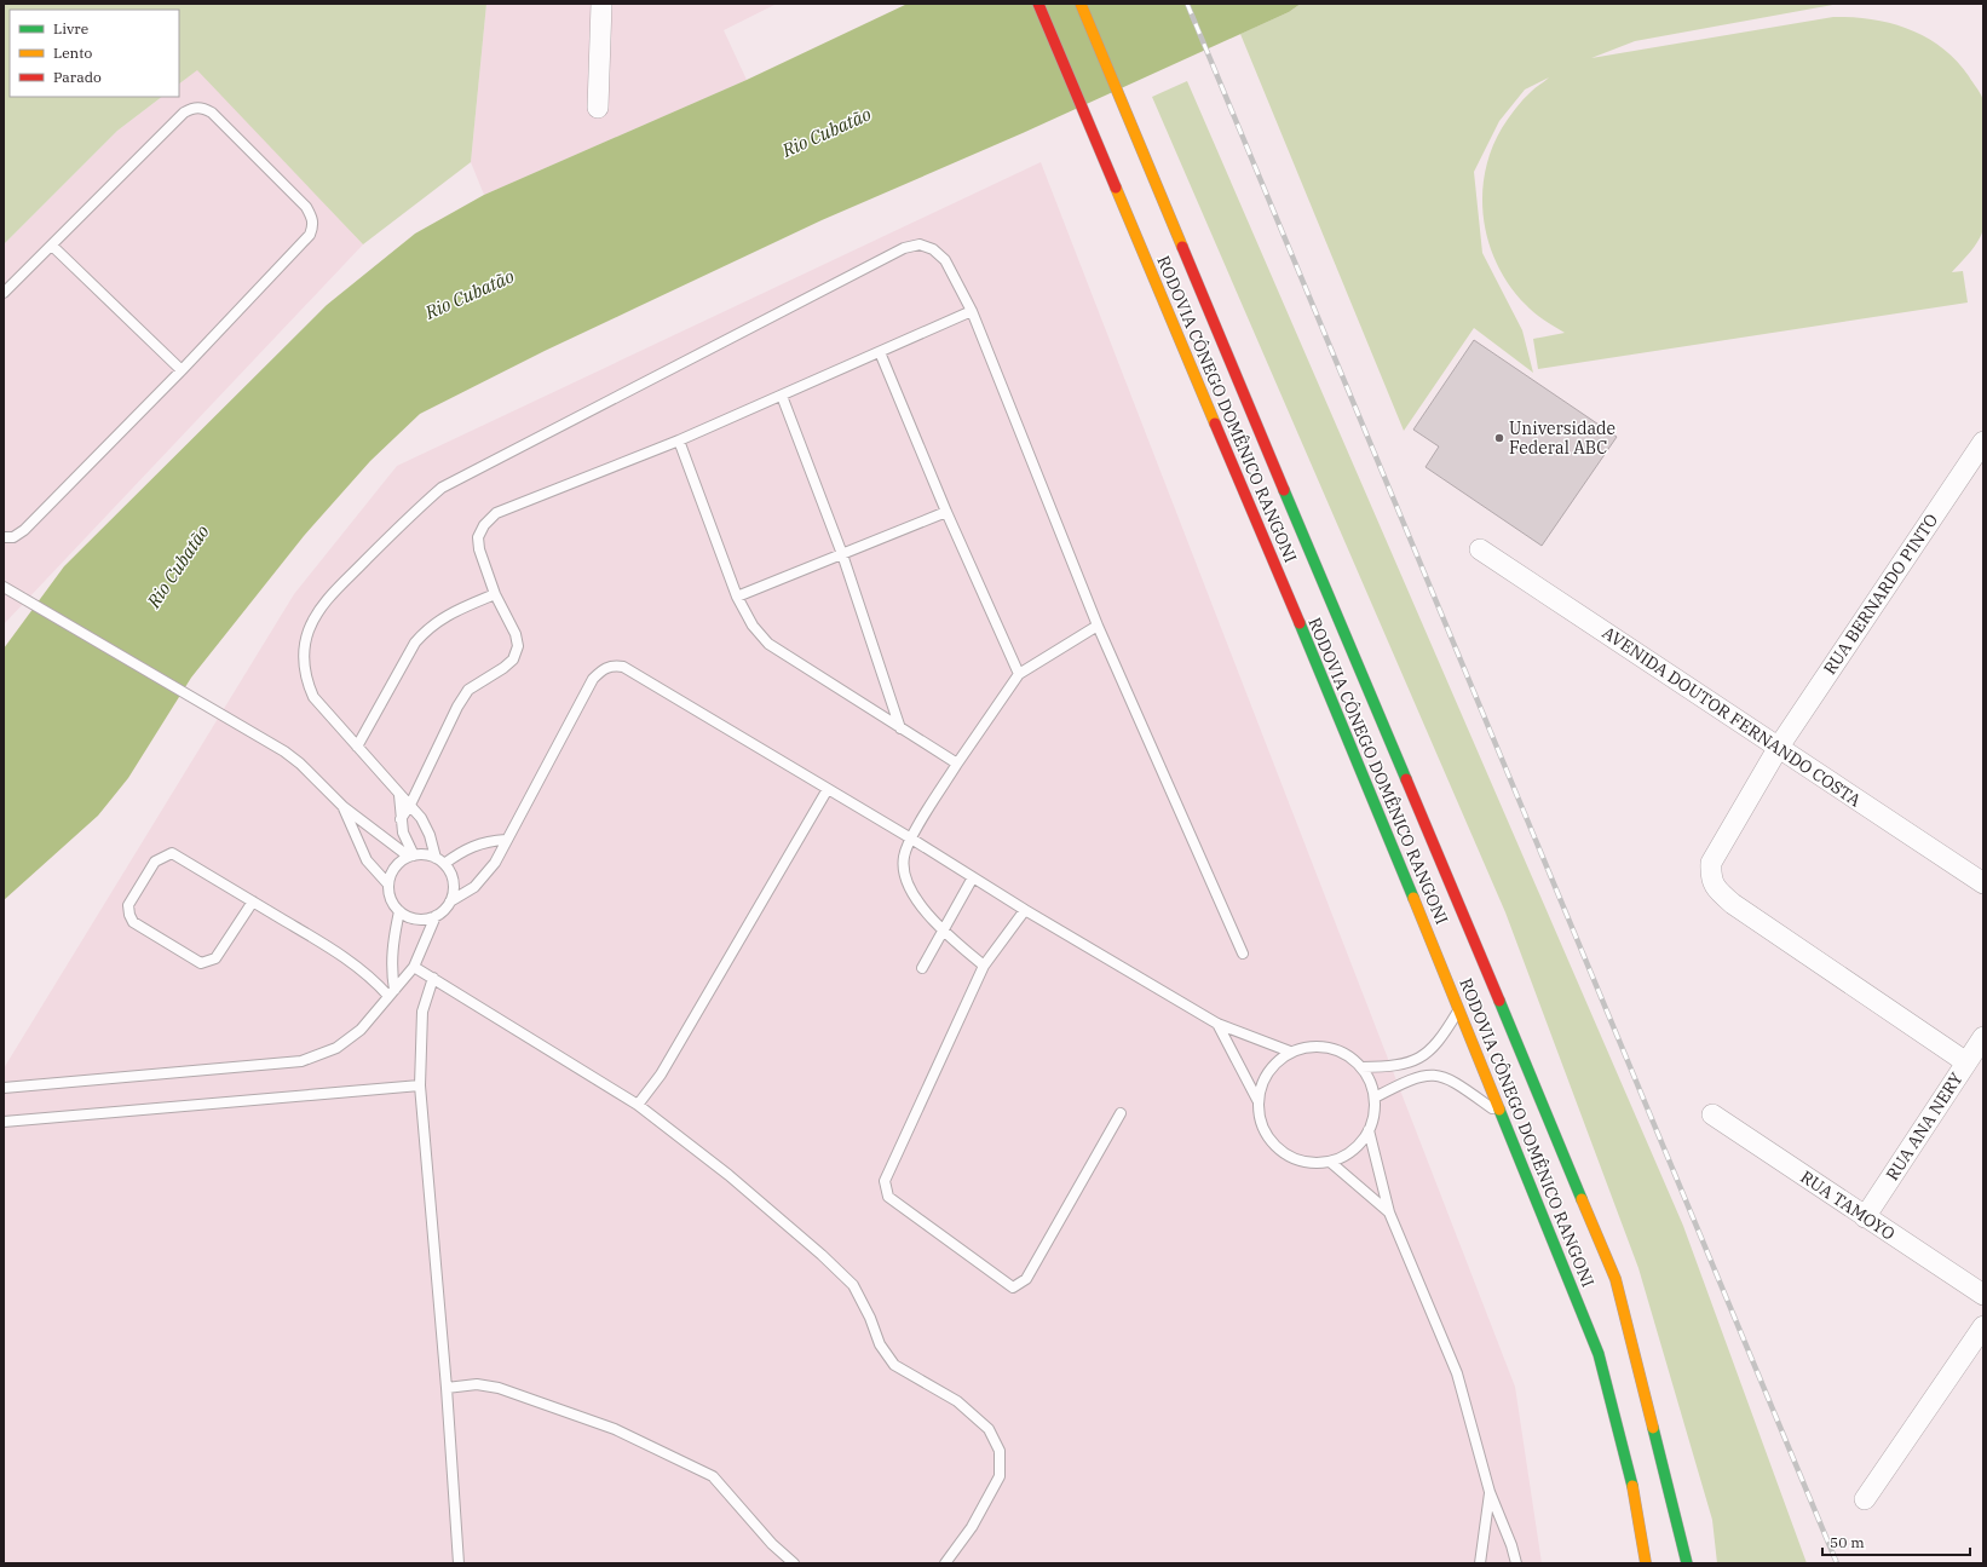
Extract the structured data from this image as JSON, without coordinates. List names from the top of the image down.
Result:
{
  "streets": {
    "highway": ["RODOVIA CÔNEGO DOMÊNICO RANGONI"],
    "street": [
      "RUA BERNARDO PINTO",
      "AVENIDA DOUTOR FERNANDO COSTA",
      "RUA ANA NERY",
      "RUA TAMOYO"
    ]
  },
  "crossings": [
    ["RUA BERNARDO PINTO", "AVENIDA DOUTOR FERNANDO COSTA"],
    ["RUA BERNARDO PINTO", "RUA ANA NERY"],
    ["RUA ANA NERY", "RUA TAMOYO"]
  ],
  "water": ["Rio Cubatão"],
  "places": ["Universidade Federal ABC"],
  "legend": ["Livre", "Lento", "Parado"],
  "scale_bar": "50 m"
}
